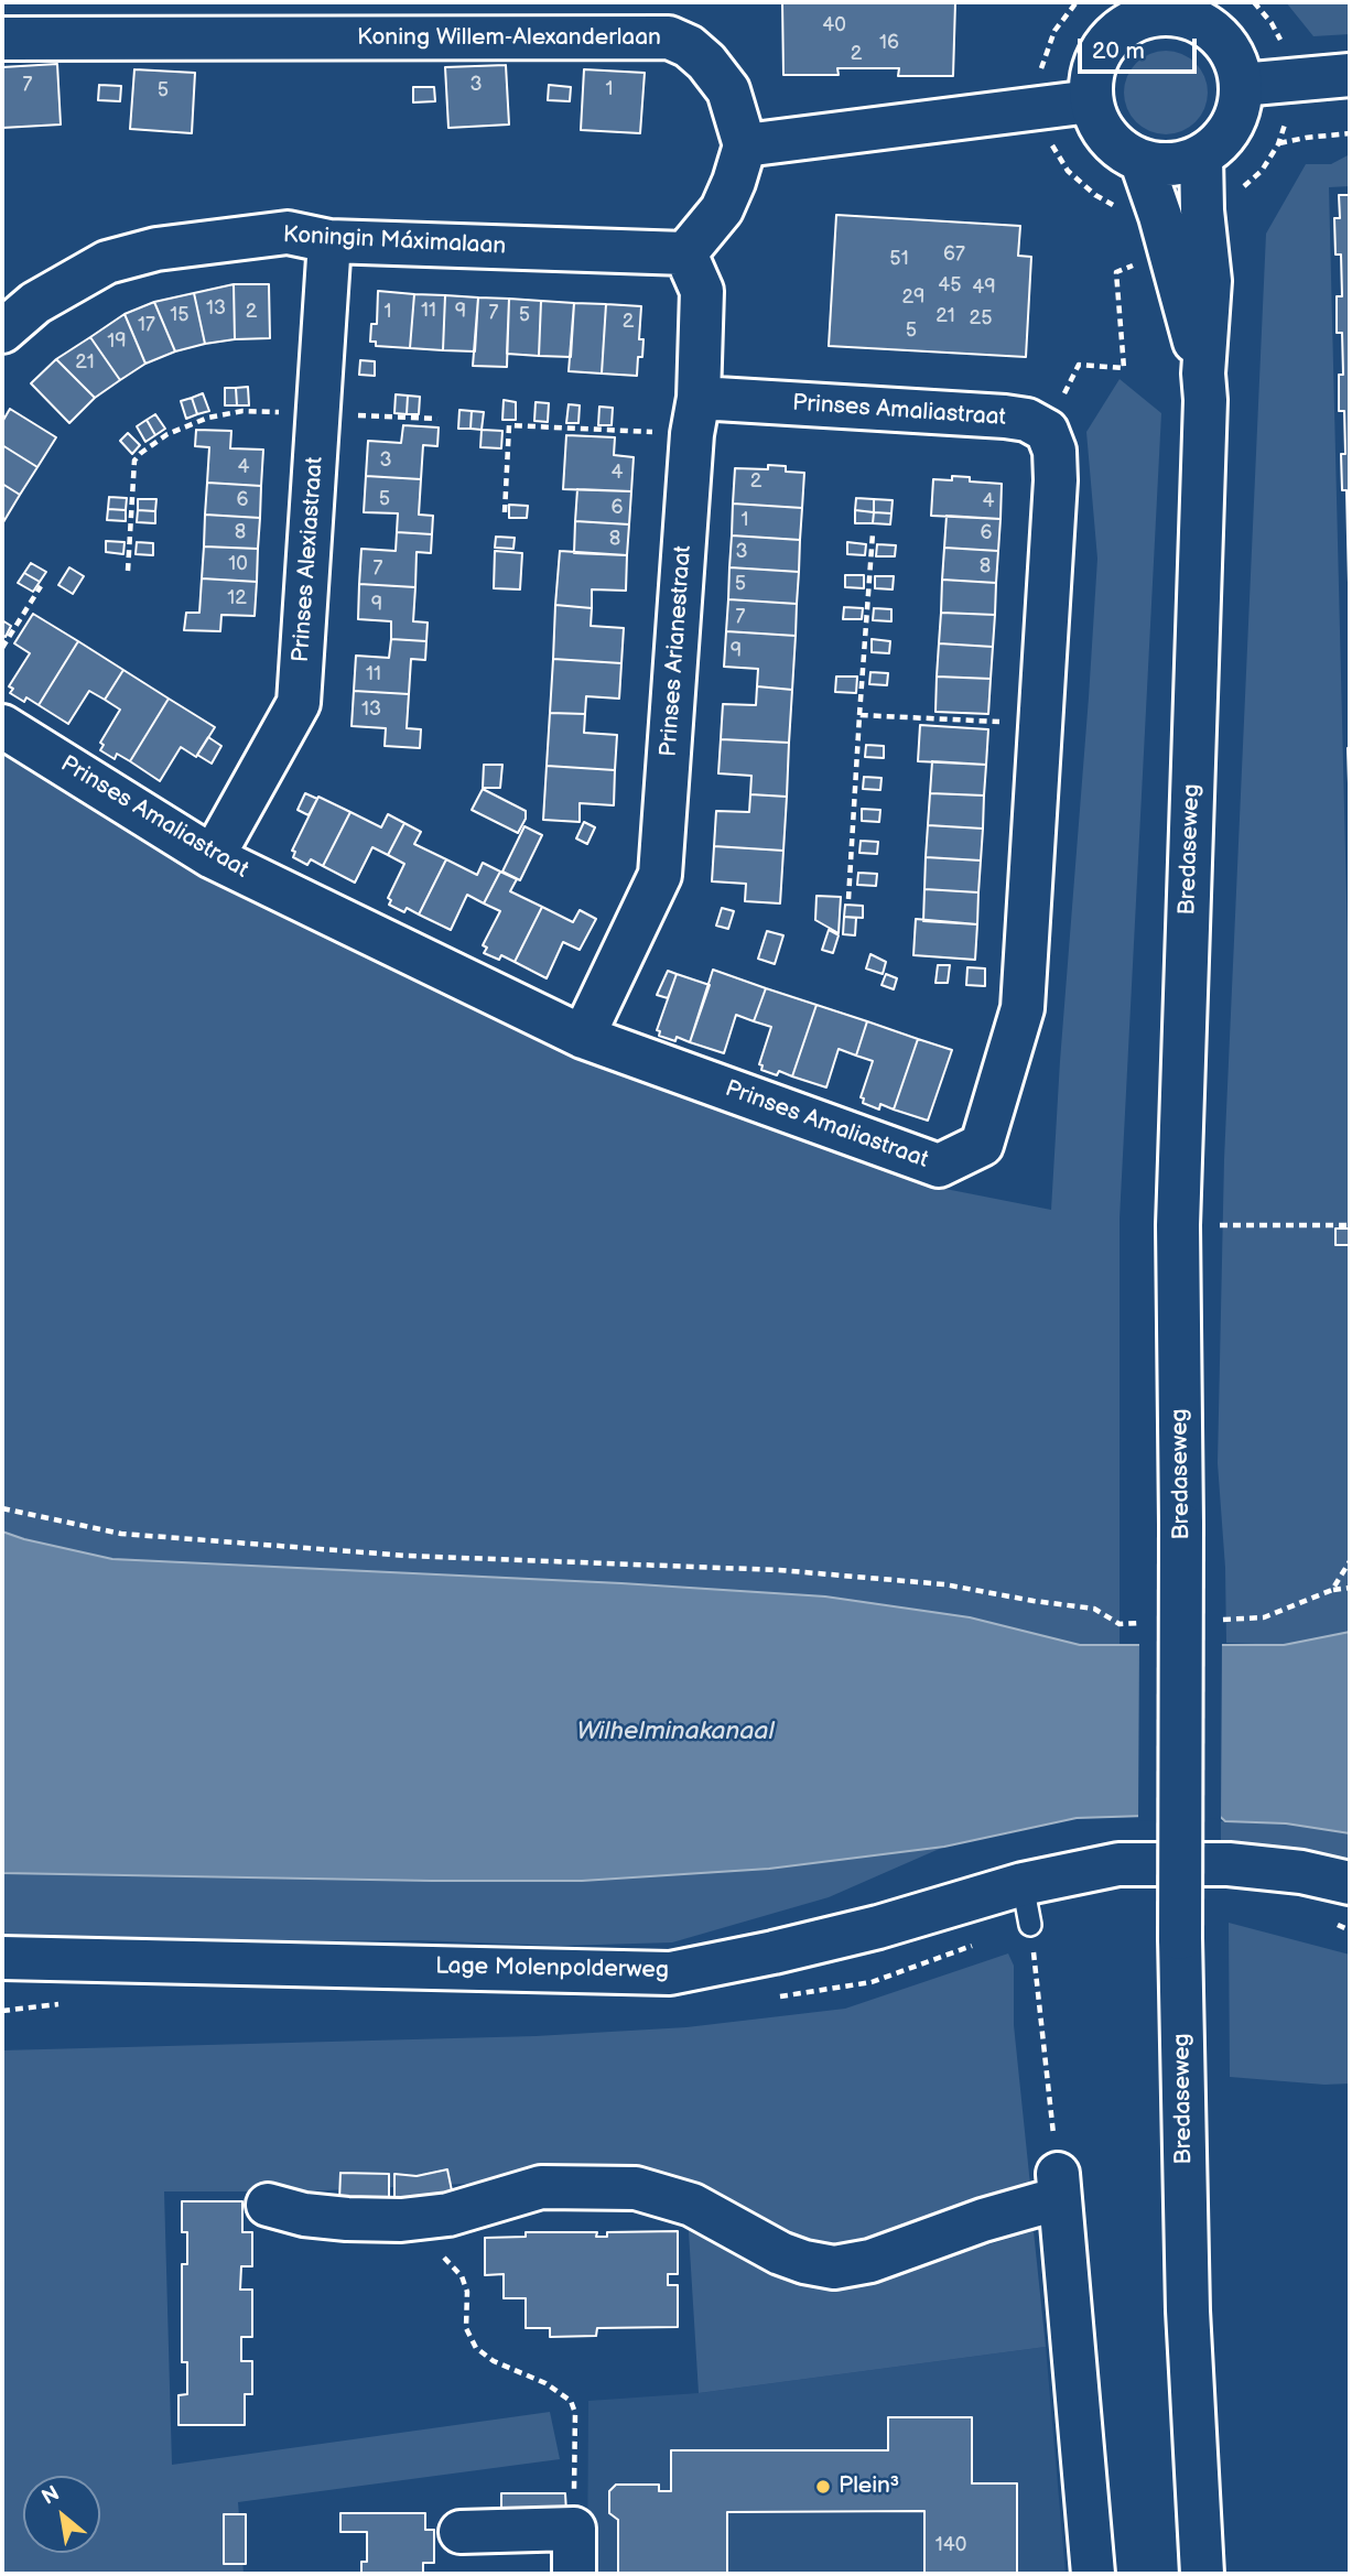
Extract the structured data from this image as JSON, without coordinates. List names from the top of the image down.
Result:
{
  "streets": {
    "street": [
      "Koning Willem-Alexanderlaan",
      "Koningin Máximalaan",
      "Prinses Amaliastraat",
      "Prinses Alexiastraat",
      "Prinses Arianestraat",
      "Bredaseweg",
      "Lage Molenpolderweg"
    ]
  },
  "crossings": [
    ["Koningin Máximalaan", "Prinses Alexiastraat"],
    ["Koningin Máximalaan", "Prinses Arianestraat"],
    ["Prinses Amaliastraat", "Prinses Alexiastraat"],
    ["Prinses Amaliastraat", "Prinses Arianestraat"]
  ],
  "water": ["Wilhelminakanaal"],
  "places": ["Plein³"],
  "house_numbers": [
    "40",
    "16",
    "2",
    "7",
    "3",
    "1",
    "5",
    "67",
    "51",
    "45",
    "49",
    "29",
    "13",
    "11",
    "2",
    "1",
    "9",
    "7",
    "15",
    "5",
    "21",
    "25",
    "2",
    "17",
    "5",
    "19",
    "21",
    "3",
    "4",
    "4",
    "2",
    "5",
    "6",
    "4",
    "6",
    "1",
    "8",
    "6",
    "8",
    "3",
    "10",
    "8",
    "7",
    "5",
    "12",
    "9",
    "7",
    "9",
    "11",
    "13",
    "140"
  ],
  "scale_bar": "20 m",
  "north": "top left"
}
